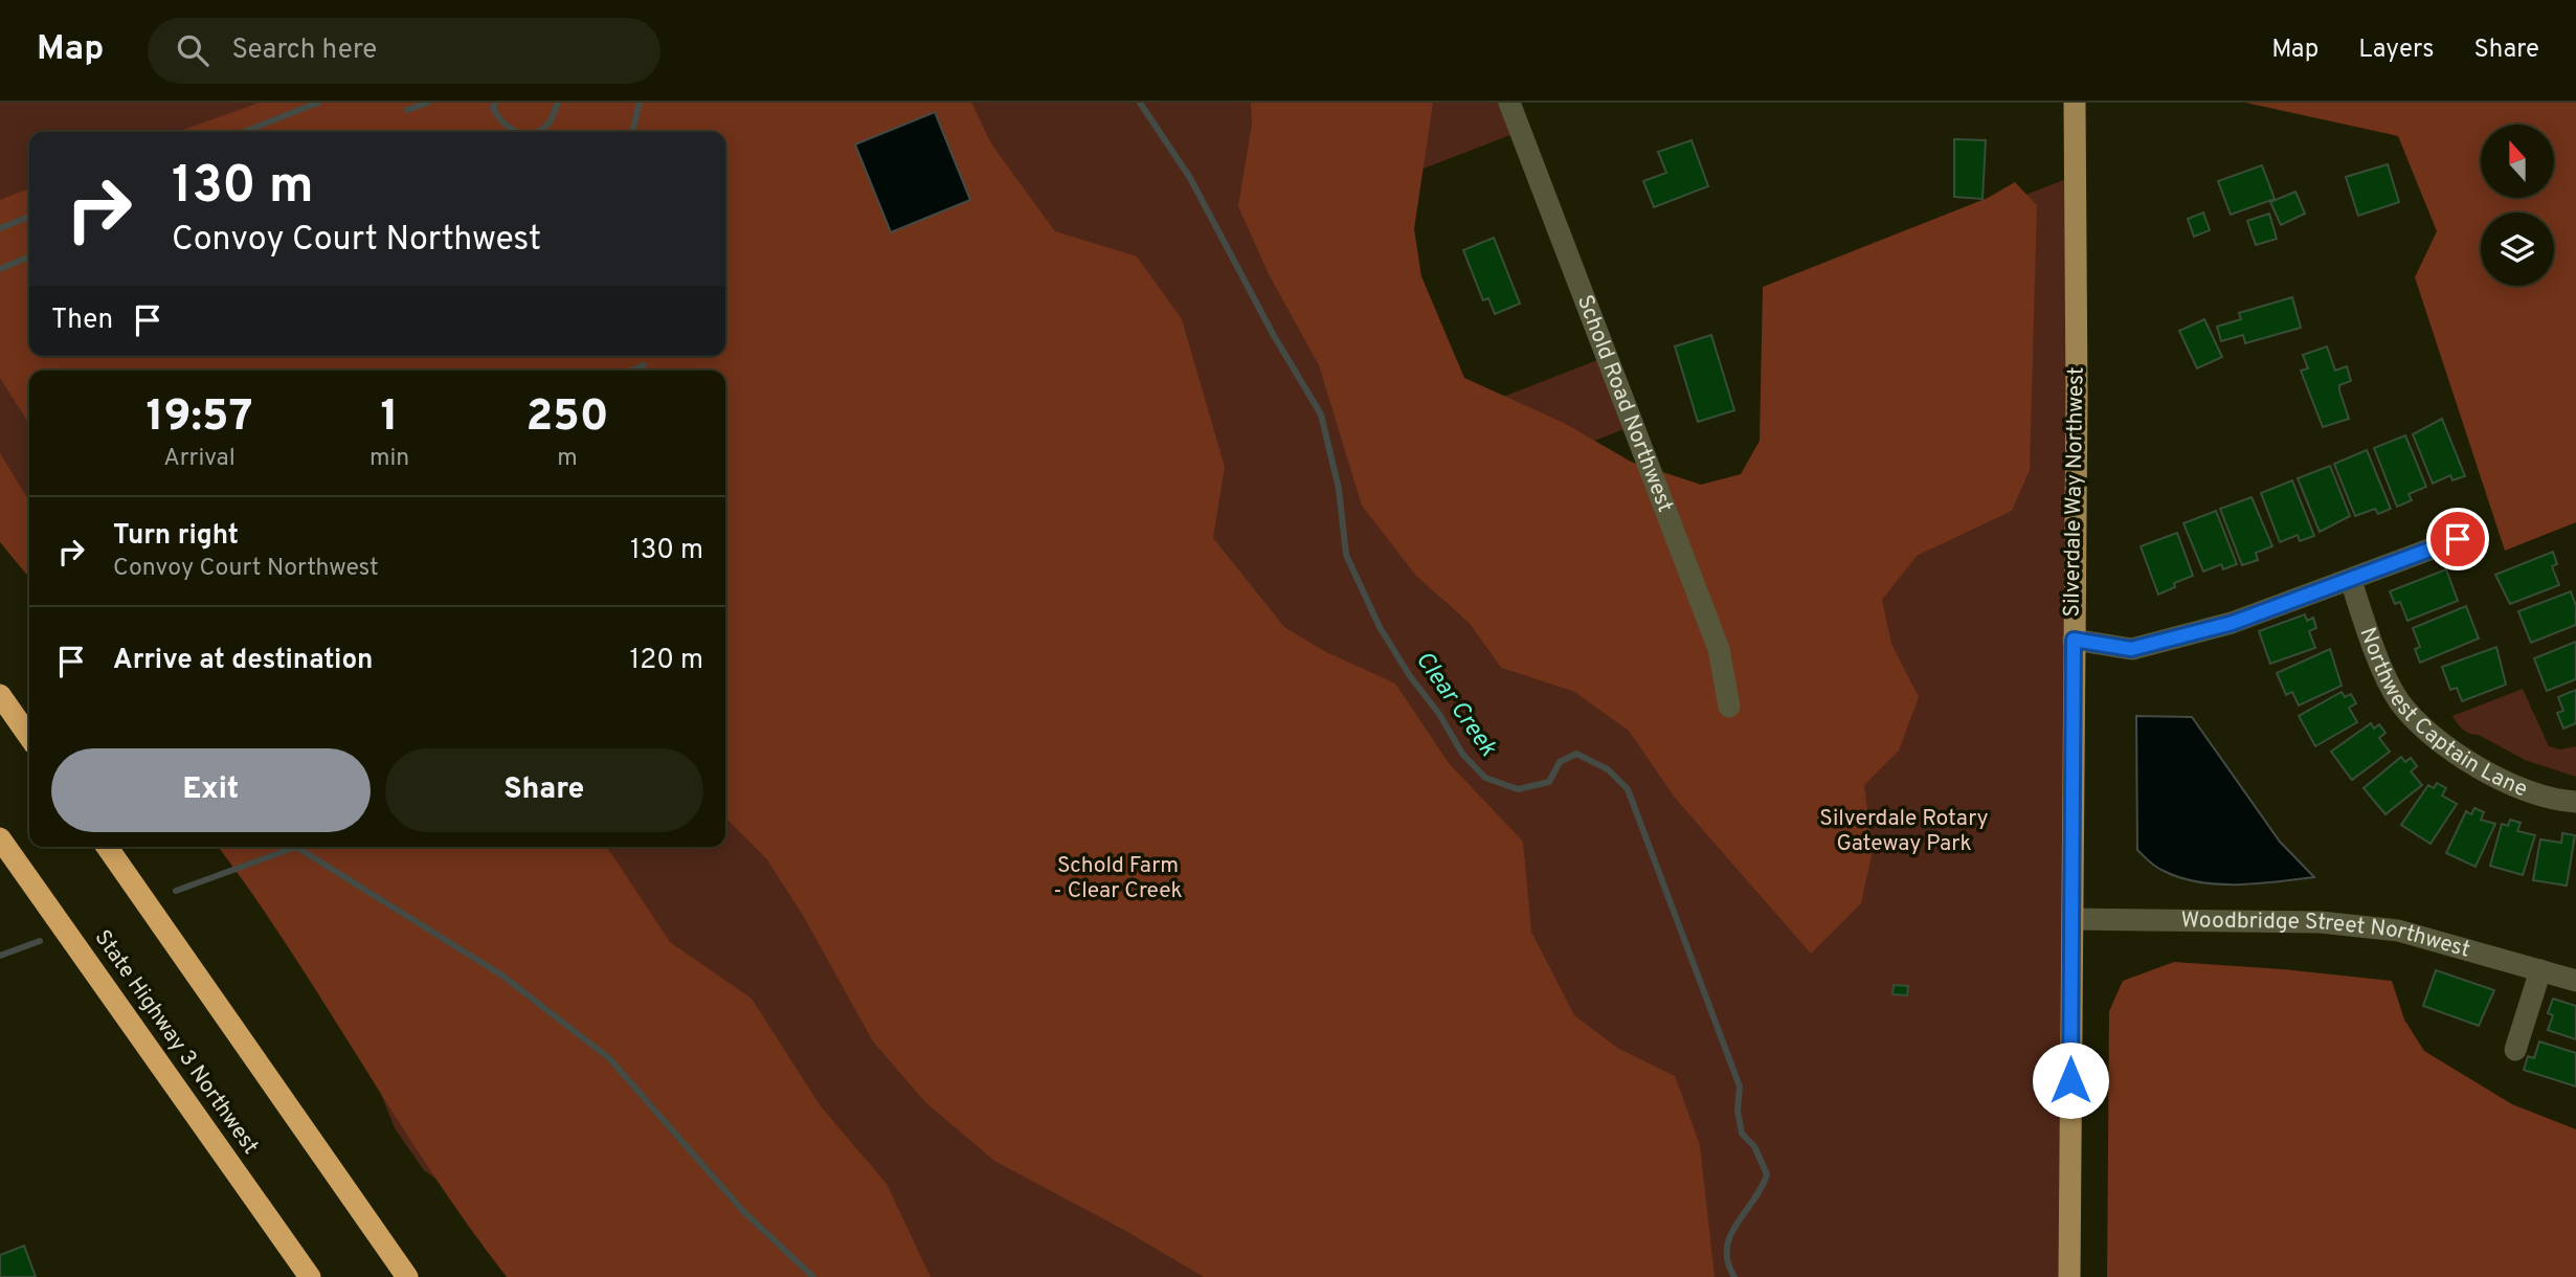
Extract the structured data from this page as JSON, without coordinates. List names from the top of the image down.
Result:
{
  "streets": {
    "highway": ["State Highway 3 Northwest"],
    "main road": ["Silverdale Way Northwest"],
    "street": ["Schold Road Northwest", "Northwest Captain Lane", "Woodbridge Street Northwest"]
  },
  "crossings": [
    ["Silverdale Way Northwest", "Woodbridge Street Northwest"]
  ],
  "water": ["Clear Creek"],
  "parks": ["Silverdale Rotary Gateway Park", "Schold Farm - Clear Creek"],
  "north": "top",
  "page": {
    "header": "Map",
    "search": "Search here",
    "nav": ["Map", "Layers", "Share"],
    "turn": ["130 m", "Convoy Court Northwest"],
    "then": "Then",
    "eta": [
      "19:57",
      "Arrival",
      "1",
      "min",
      "250",
      "m"
    ],
    "list": [
      {
        "name": "Turn right",
        "note": "Convoy Court Northwest",
        "value": "130 m"
      },
      {
        "name": "Arrive at destination",
        "value": "120 m"
      }
    ],
    "buttons": ["Exit", "Share"]
  }
}
